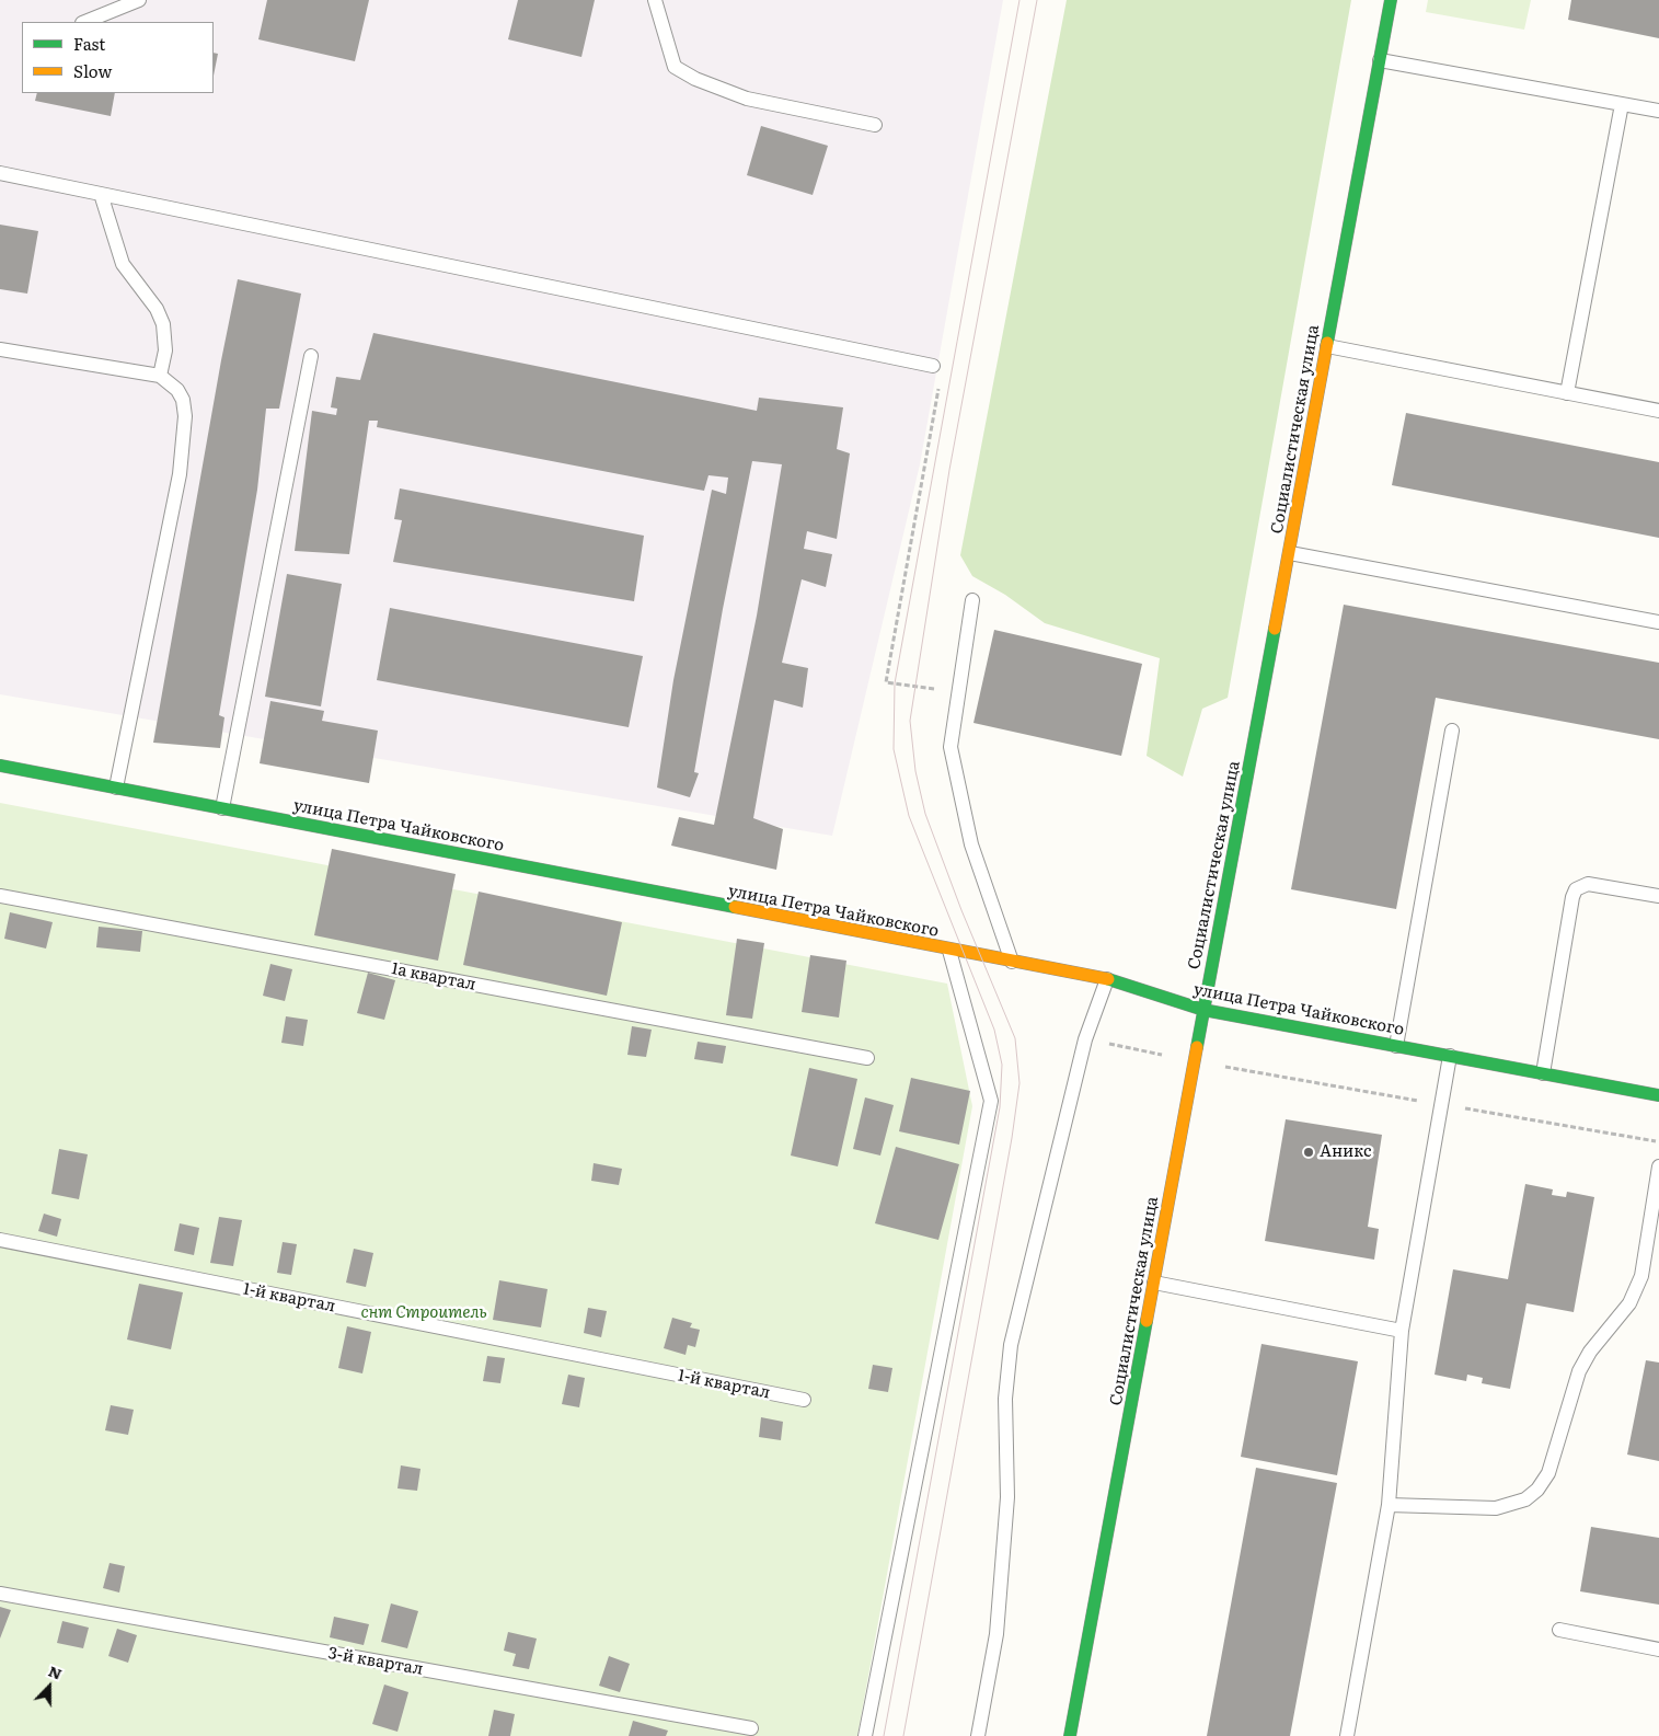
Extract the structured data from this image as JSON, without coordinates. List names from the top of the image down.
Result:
{
  "streets": {
    "street": ["Социалистическая улица", "улица Петра Чайковского"],
    "lane": ["1а квартал", "1-й квартал", "3-й квартал"]
  },
  "crossings": [
    ["Социалистическая улица", "улица Петра Чайковского"]
  ],
  "parks": ["снт Строитель"],
  "places": ["Аникс"],
  "legend": ["Fast", "Slow"],
  "north": "top"
}
